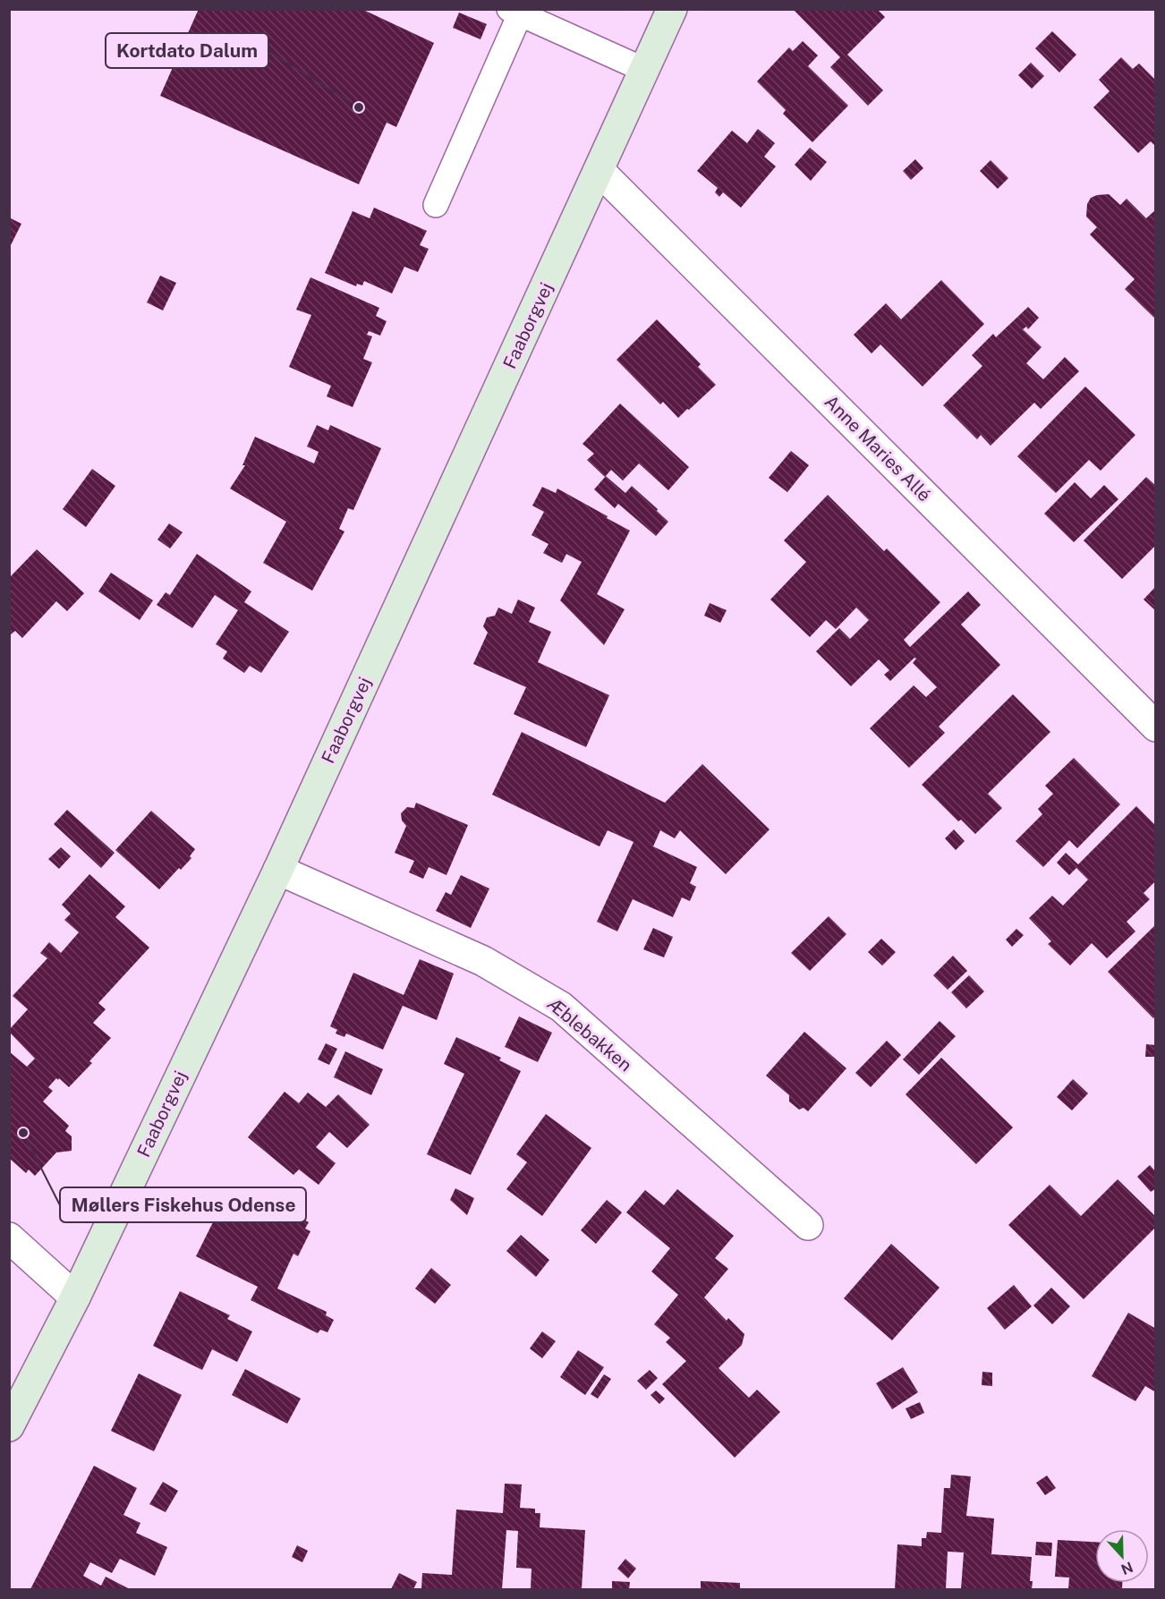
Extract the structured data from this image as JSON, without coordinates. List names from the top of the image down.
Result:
{
  "streets": {
    "main road": ["Faaborgvej"],
    "street": ["Anne Maries Allé", "Æblebakken"]
  },
  "crossings": [
    ["Faaborgvej", "Anne Maries Allé"],
    ["Faaborgvej", "Æblebakken"]
  ],
  "places": ["Kortdato Dalum", "Møllers Fiskehus Odense"],
  "north": "bottom"
}
